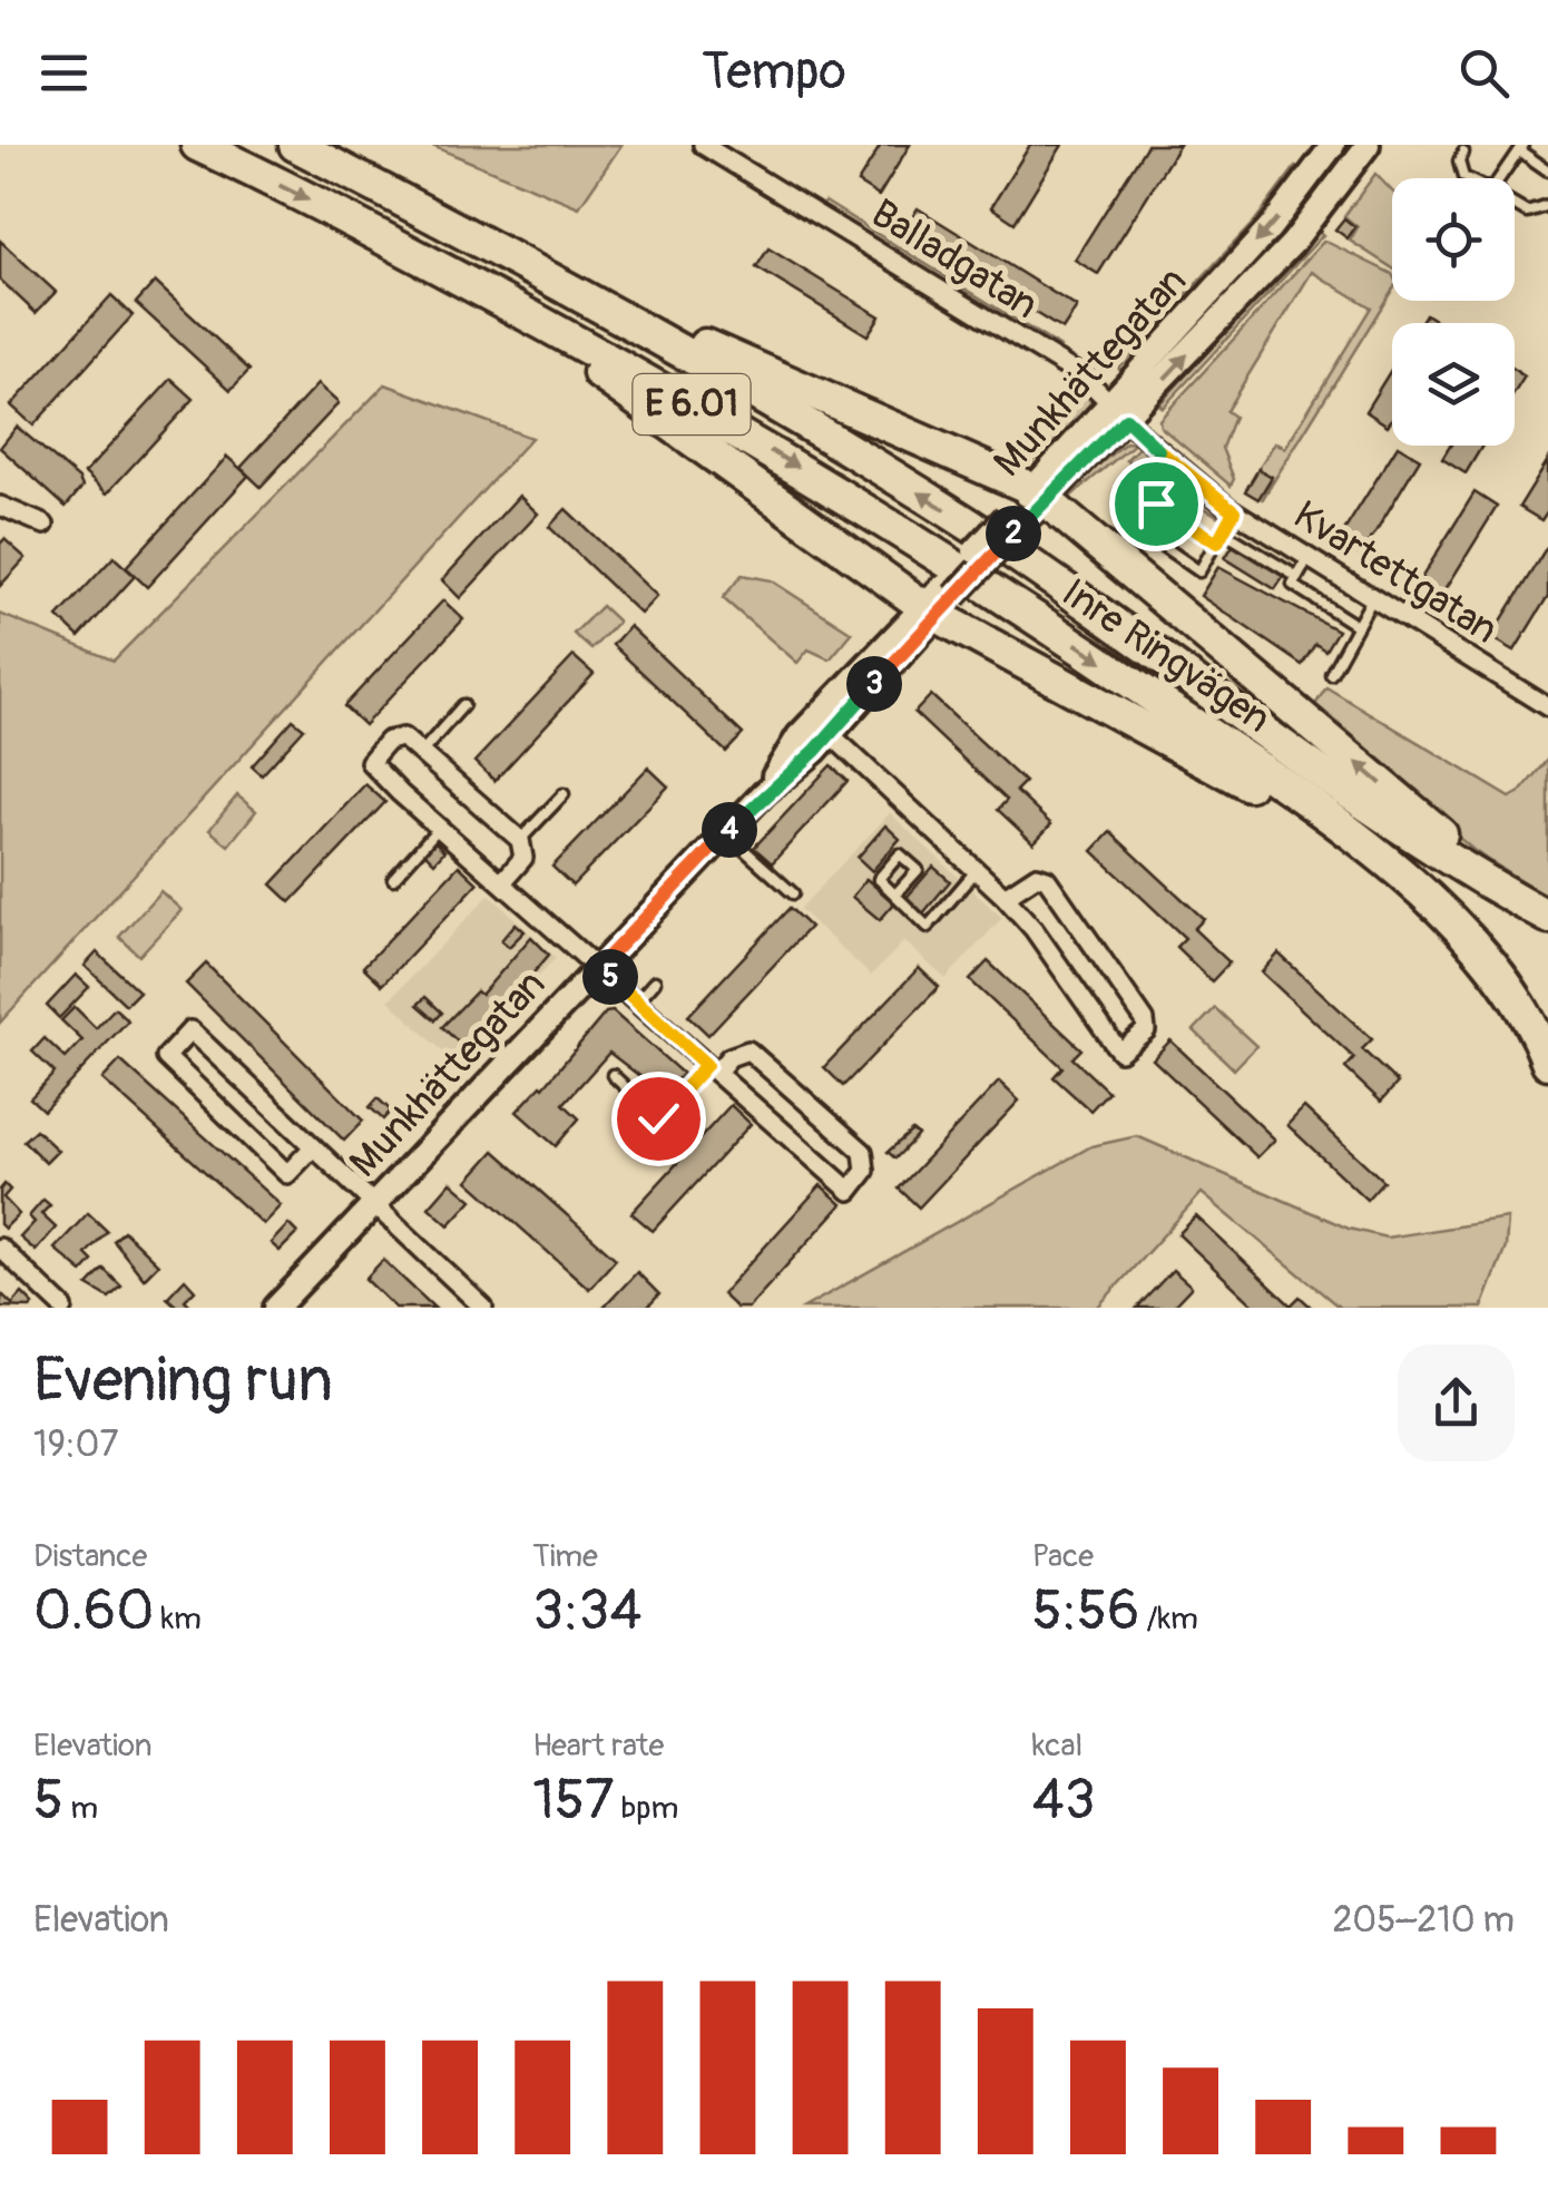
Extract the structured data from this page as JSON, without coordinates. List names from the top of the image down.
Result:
{
  "streets": {
    "highway": ["E 6.01", "Inre Ringvägen"],
    "main road": ["Munkhättegatan"],
    "street": ["Balladgatan", "Kvartettgatan"]
  },
  "crossings": [
    ["Balladgatan", "Munkhättegatan"],
    ["Balladgatan", "Kvartettgatan"],
    ["Munkhättegatan", "Kvartettgatan"]
  ],
  "page": {
    "header": "Tempo",
    "pins": [
      "2",
      "3",
      "4",
      "5"
    ],
    "heading": ["Evening run", "19:07"],
    "stats": [
      ["Distance", "0.60 km"],
      ["Time", "3:34"],
      ["Pace", "5:56 /km"],
      ["Elevation", "5 m"],
      ["Heart rate", "157 bpm"],
      ["kcal", "43"]
    ],
    "chart": ["Elevation", "205–210 m"]
  }
}
